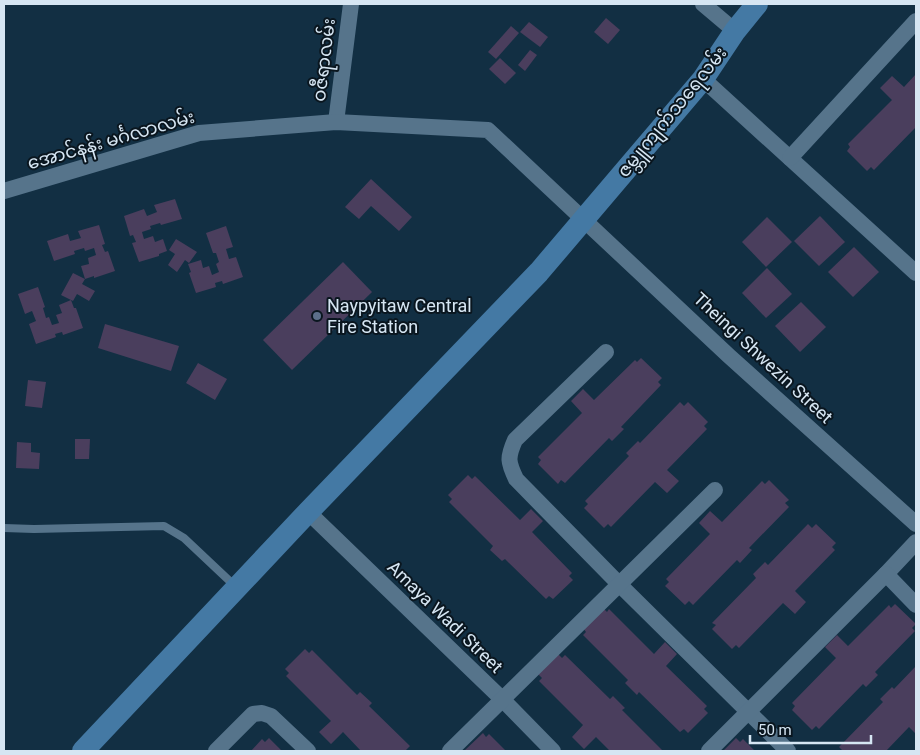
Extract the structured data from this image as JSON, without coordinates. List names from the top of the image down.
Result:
{
  "streets": {
    "main road": ["ဇမ္ဘူကျက်သရေလမ်း"],
    "street": [
      "ဝဇီရာလမ်း",
      "အောင်နန်း မင်္ဂလာလမ်း",
      "Theingi Shwezin Street",
      "Amaya Wadi Street"
    ]
  },
  "crossings": [
    ["ဝဇီရာလမ်း", "အောင်နန်း မင်္ဂလာလမ်း"],
    ["ဇမ္ဘူကျက်သရေလမ်း", "အောင်နန်း မင်္ဂလာလမ်း"],
    ["ဇမ္ဘူကျက်သရေလမ်း", "Theingi Shwezin Street"],
    ["ဇမ္ဘူကျက်သရေလမ်း", "Amaya Wadi Street"],
    ["အောင်နန်း မင်္ဂလာလမ်း", "Theingi Shwezin Street"]
  ],
  "places": ["Naypyitaw Central Fire Station"],
  "scale_bar": "50 m"
}
